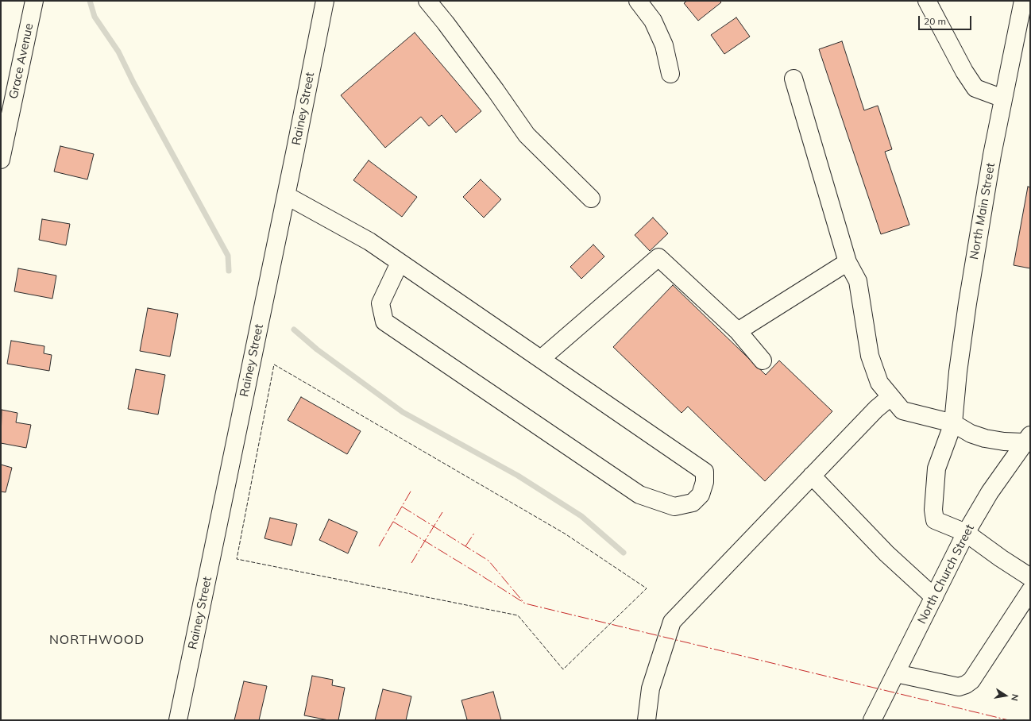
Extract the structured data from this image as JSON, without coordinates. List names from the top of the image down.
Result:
{
  "streets": {
    "street": [
      "Grace Avenue",
      "Rainey Street",
      "North Main Street",
      "North Church Street"
    ]
  },
  "crossings": [
    ["North Main Street", "North Church Street"]
  ],
  "districts": ["NORTHWOOD"],
  "scale_bar": "20 m",
  "north": "right"
}
